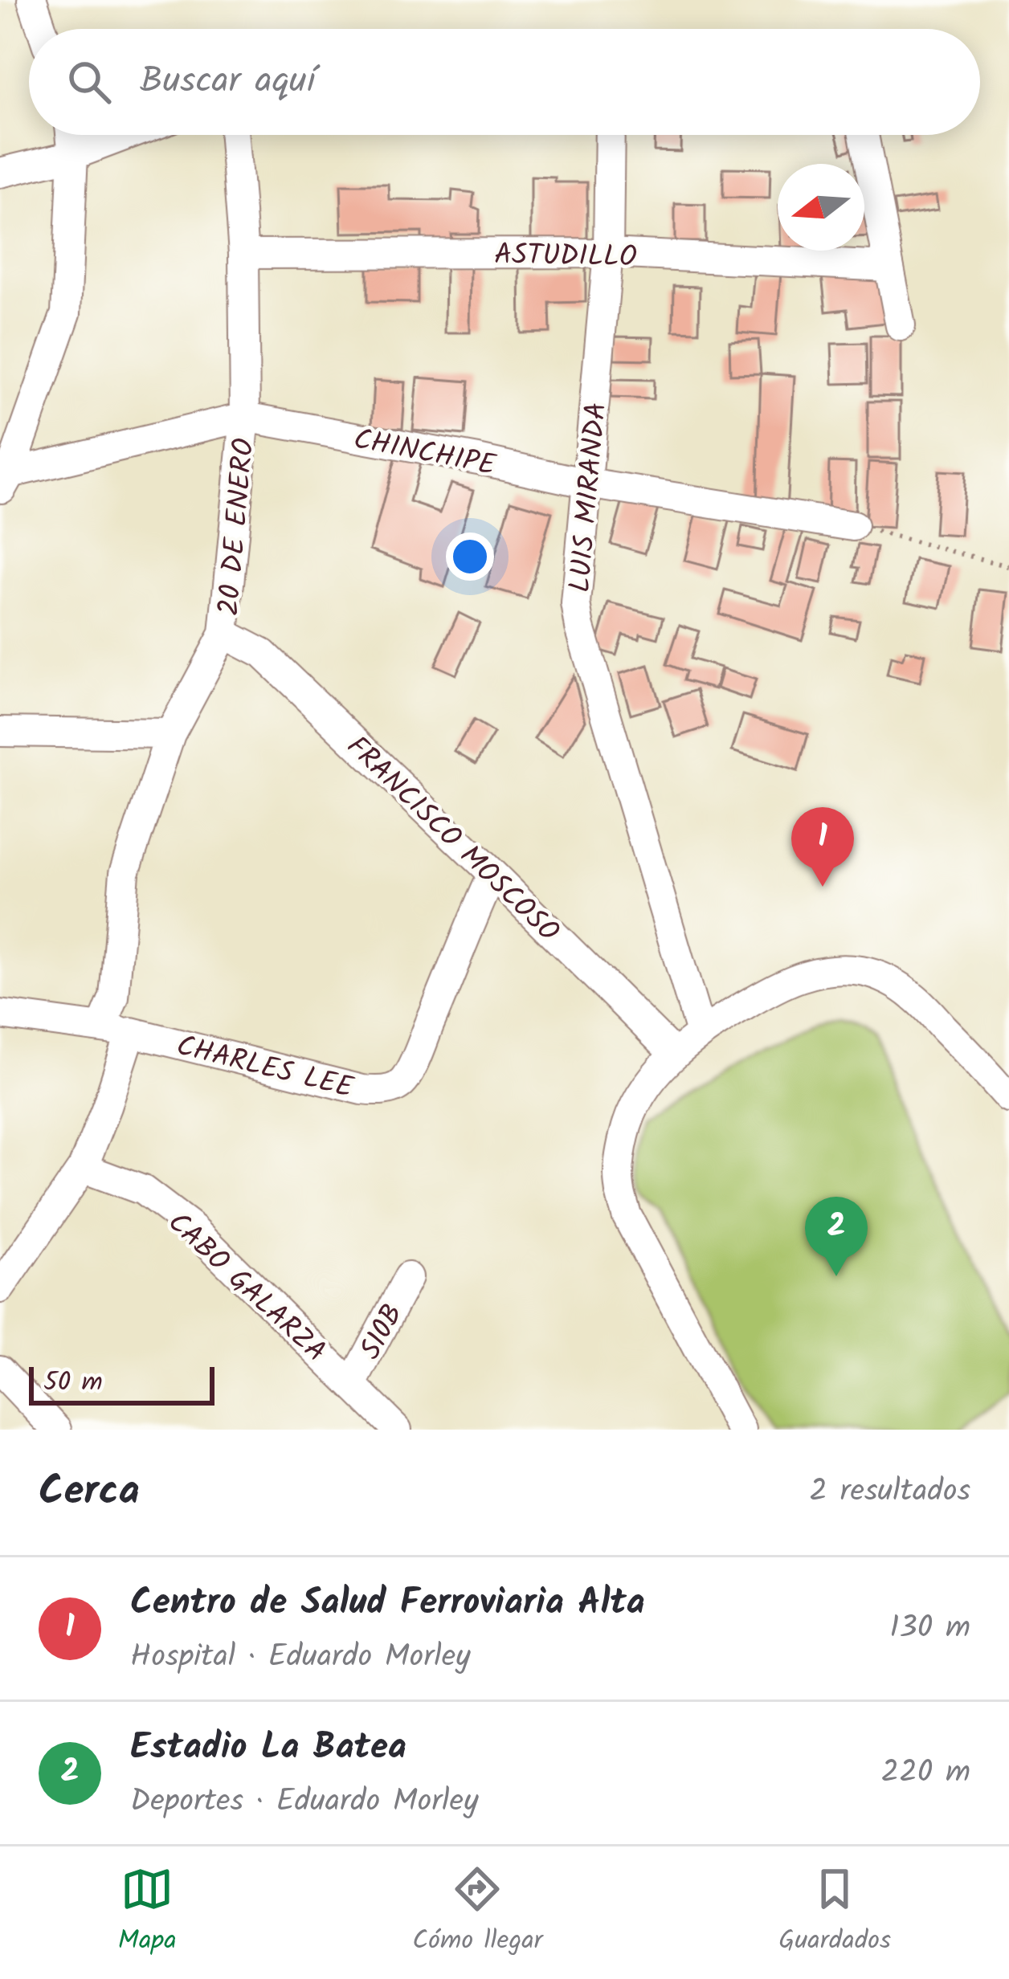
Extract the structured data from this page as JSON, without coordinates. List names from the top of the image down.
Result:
{
  "streets": {
    "street": [
      "ASTUDILLO",
      "CHINCHIPE",
      "LUIS MIRANDA",
      "20 DE ENERO",
      "FRANCISCO MOSCOSO",
      "CHARLES LEE",
      "CABO GALARZA",
      "S10B"
    ]
  },
  "crossings": [
    ["ASTUDILLO", "LUIS MIRANDA"],
    ["ASTUDILLO", "20 DE ENERO"],
    ["CHINCHIPE", "LUIS MIRANDA"],
    ["CHINCHIPE", "20 DE ENERO"],
    ["20 DE ENERO", "FRANCISCO MOSCOSO"],
    ["20 DE ENERO", "CHARLES LEE"],
    ["FRANCISCO MOSCOSO", "CHARLES LEE"],
    ["CABO GALARZA", "S10B"]
  ],
  "scale_bar": "50 m",
  "north": "left",
  "page": {
    "search": "Buscar aquí",
    "pins": ["1", "2"],
    "scale": "50 m",
    "heading": ["Cerca", "2 resultados"],
    "list": [
      {
        "mark": "1",
        "name": "Centro de Salud Ferroviaria Alta",
        "note": "Hospital · Eduardo Morley",
        "value": "130 m"
      },
      {
        "mark": "2",
        "name": "Estadio La Batea",
        "note": "Deportes · Eduardo Morley",
        "value": "220 m"
      }
    ],
    "nav": ["Mapa", "Cómo llegar", "Guardados"]
  }
}
